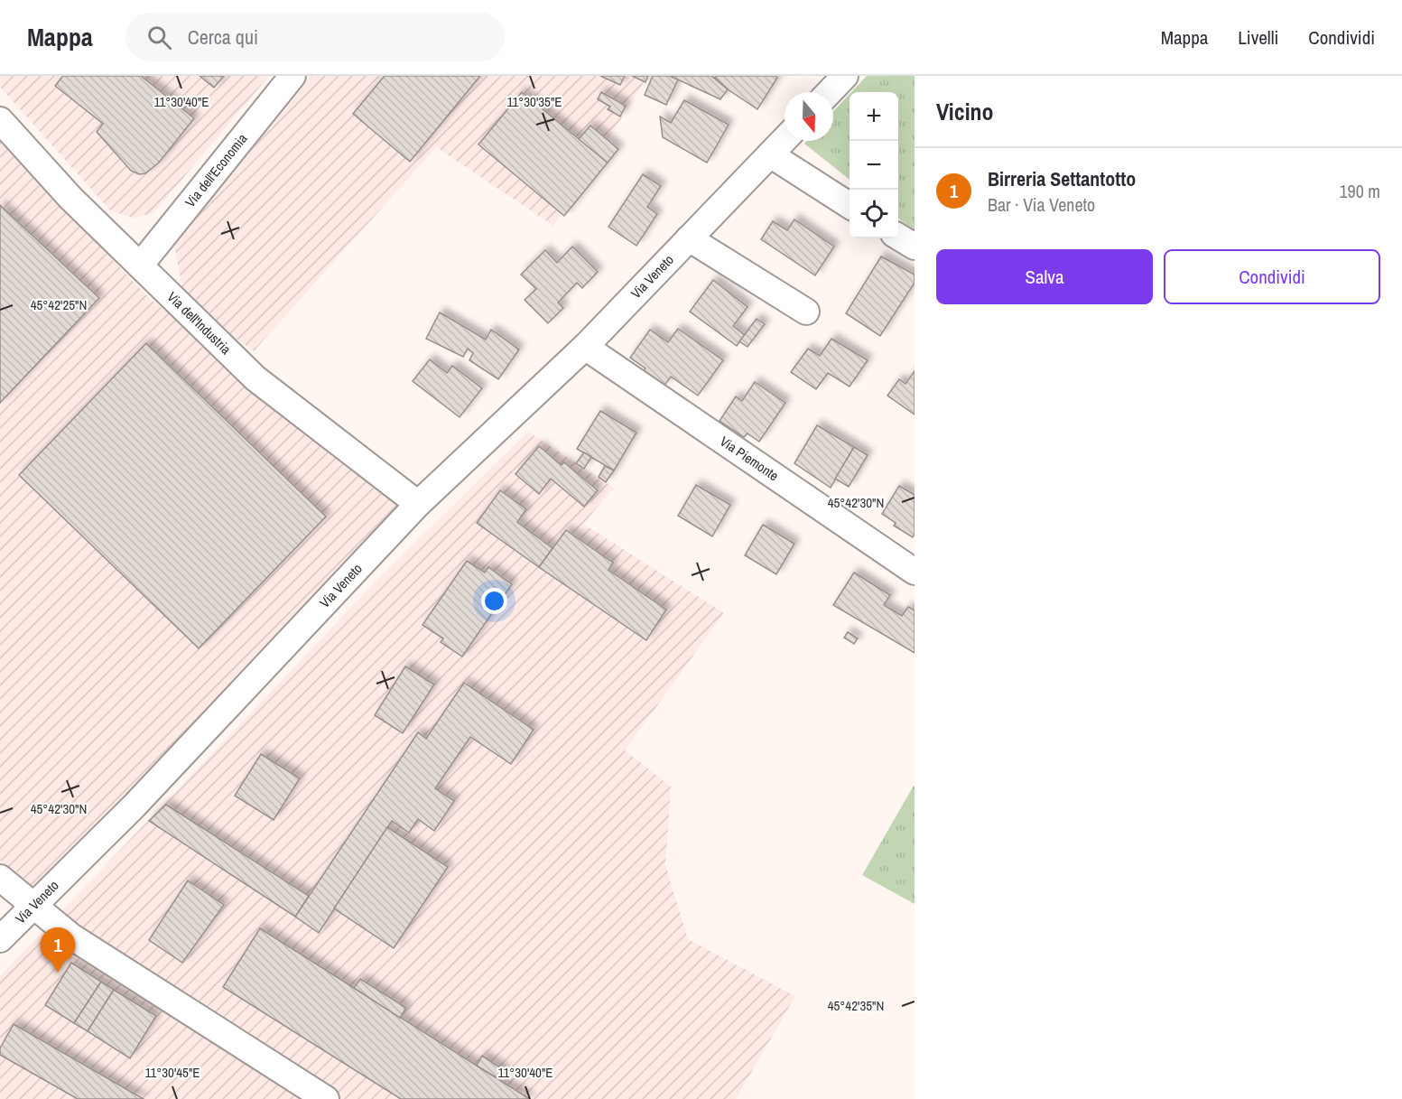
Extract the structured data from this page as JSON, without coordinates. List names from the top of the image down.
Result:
{
  "streets": {
    "street": [
      "Via dell'Economia",
      "Via Veneto",
      "Via dell'Industria",
      "Via Piemonte"
    ]
  },
  "crossings": [
    ["Via dell'Economia", "Via dell'Industria"],
    ["Via Veneto", "Via dell'Industria"],
    ["Via Veneto", "Via Piemonte"]
  ],
  "north": "bottom",
  "page": {
    "header": "Mappa",
    "search": "Cerca qui",
    "nav": ["Mappa", "Livelli", "Condividi"],
    "heading": "Vicino",
    "map_buttons": ["+", "−"],
    "list": [
      {
        "mark": "1",
        "name": "Birreria Settantotto",
        "note": "Bar · Via Veneto",
        "value": "190 m"
      }
    ],
    "buttons": ["Salva", "Condividi"],
    "pins": "1"
  },
  "coordinates": [
    "11°30'40\"E",
    "11°30'35\"E",
    "45°42'25\"N",
    "45°42'30\"N",
    "45°42'35\"N",
    "11°30'45\"E"
  ]
}
